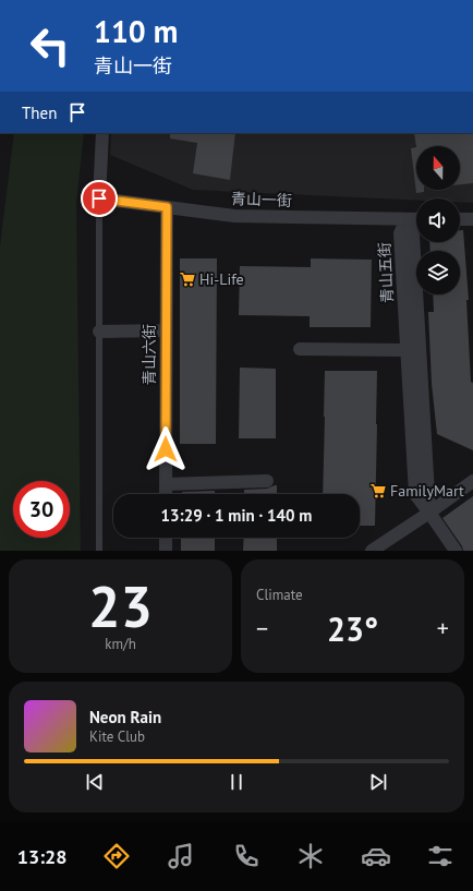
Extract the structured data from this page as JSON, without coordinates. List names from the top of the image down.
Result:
{
  "streets": {
    "street": ["青山一街", "青山五街", "青山六街"]
  },
  "crossings": [
    ["青山一街", "青山五街"],
    ["青山一街", "青山六街"]
  ],
  "places": {
    "supermarket": ["Hi-Life", "FamilyMart"]
  },
  "north": "top",
  "page": {
    "turn": ["110 m", "青山一街"],
    "then": "Then",
    "limit": "30",
    "trip": "13:29 · 1 min · 140 m",
    "tile": [
      ["23", "km/h"],
      "Climate"
    ],
    "heat": ["−", "23°", "+"],
    "song": ["Neon Rain", "Kite Club"],
    "tabs": "13:28"
  }
}
